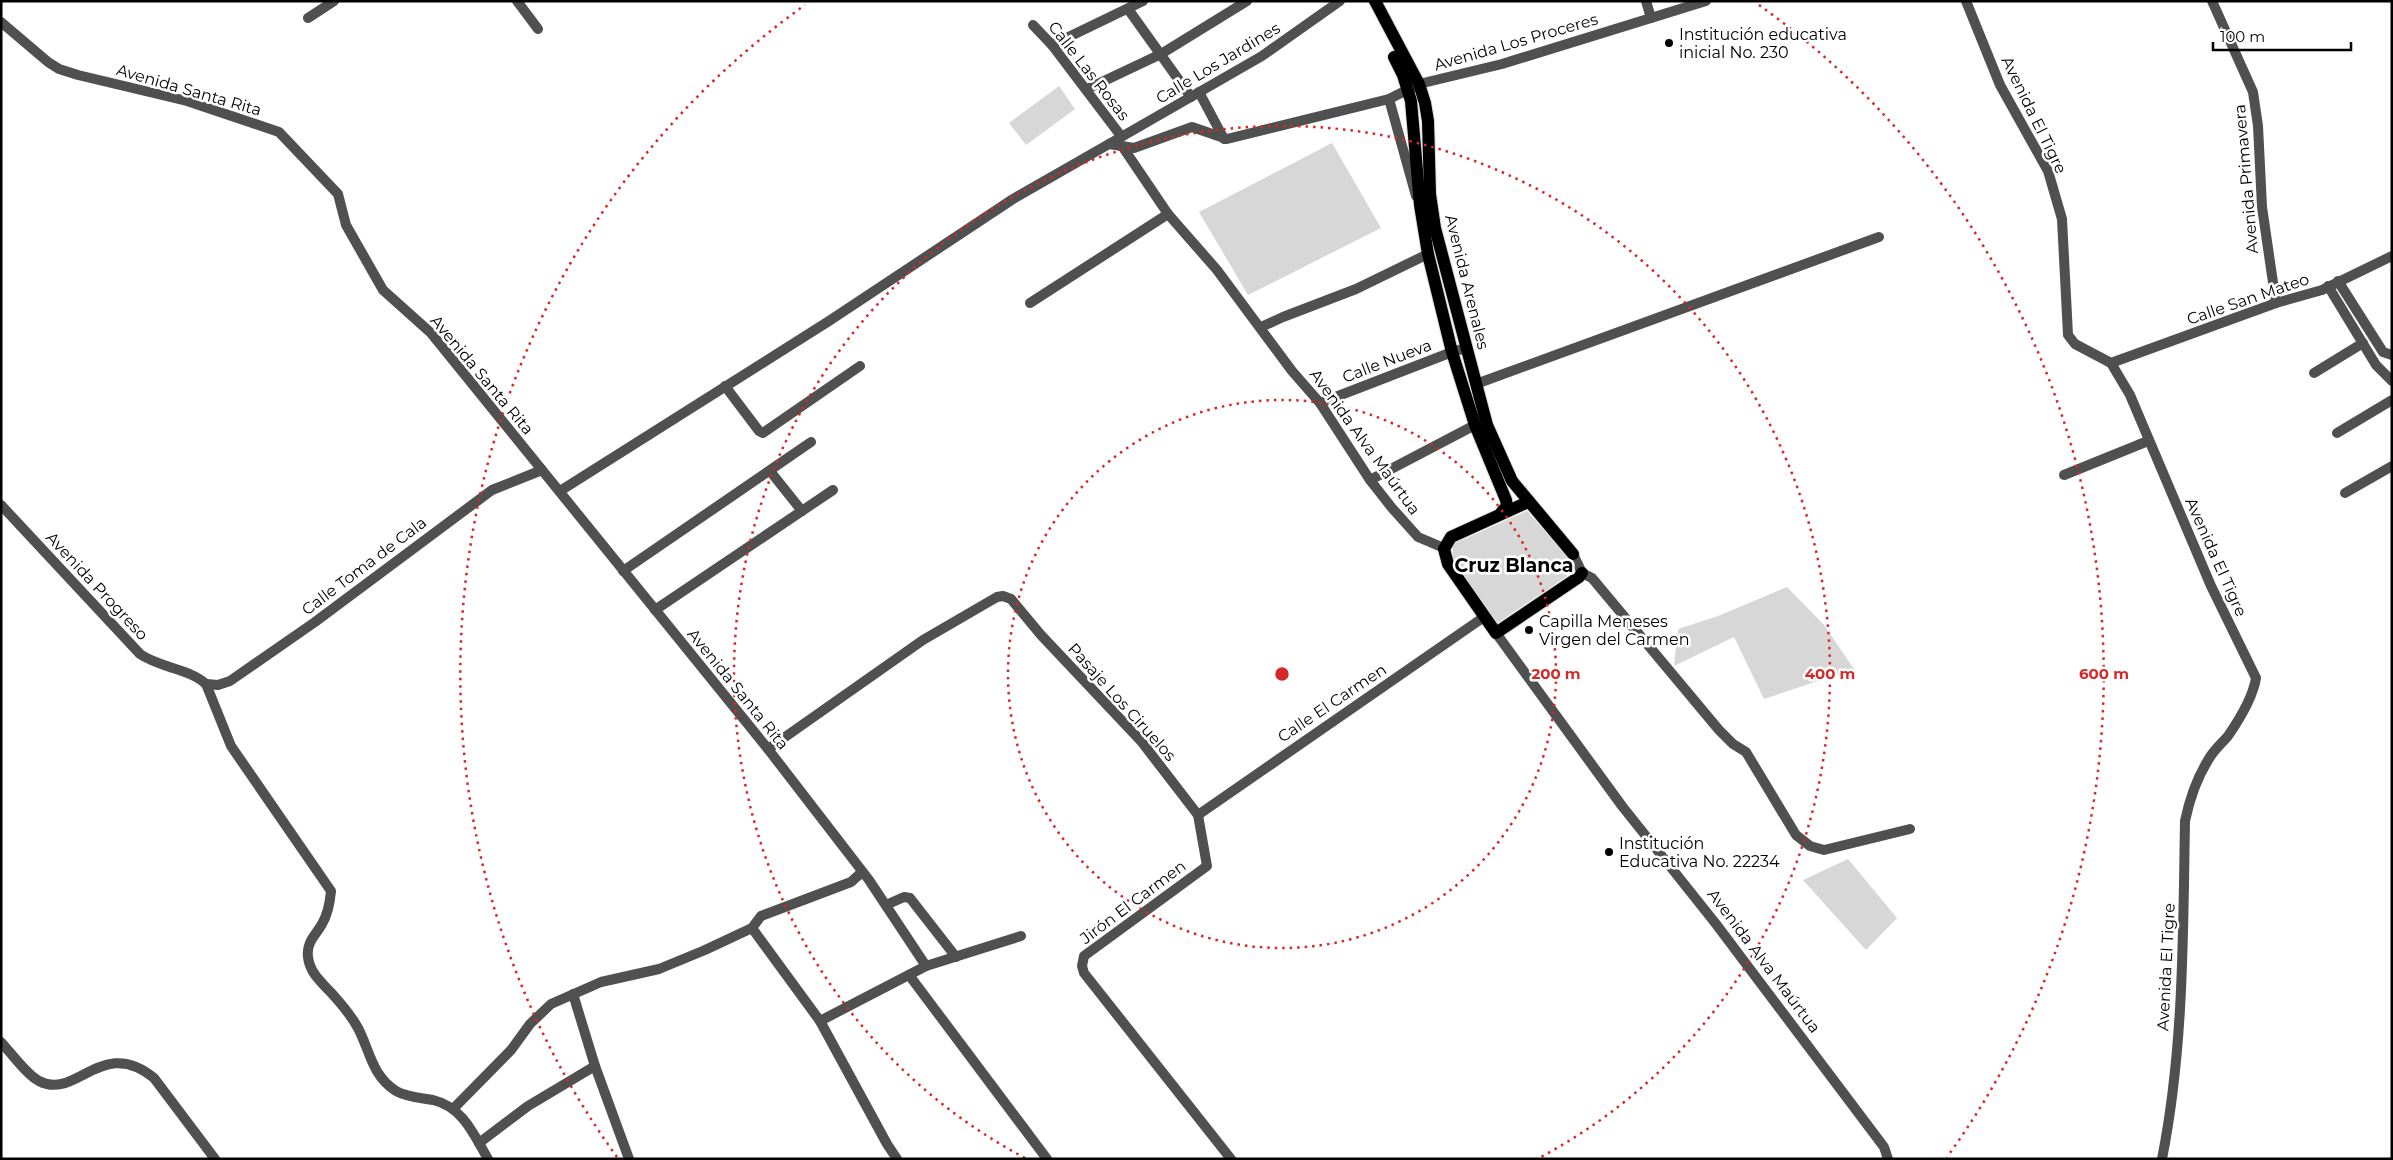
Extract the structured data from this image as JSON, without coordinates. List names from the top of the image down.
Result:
{
  "streets": {
    "main road": ["Avenida Arenales", "Avenida Alva Maúrtua"],
    "street": [
      "Avenida Los Proceres",
      "Calle Los Jardines",
      "Calle Las Rosas",
      "Avenida Santa Rita",
      "Avenida El Tigre",
      "Avenida Primavera",
      "Calle San Mateo",
      "Calle Nueva",
      "Calle Toma de Cala",
      "Avenida Progreso",
      "Pasaje Los Ciruelos",
      "Calle El Carmen",
      "Jirón El Carmen"
    ]
  },
  "crossings": [
    ["Avenida Los Proceres", "Avenida Arenales"],
    ["Calle Los Jardines", "Calle Las Rosas"],
    ["Calle Los Jardines", "Avenida Santa Rita"],
    ["Calle Los Jardines", "Avenida Alva Maúrtua"],
    ["Calle Las Rosas", "Avenida Alva Maúrtua"],
    ["Avenida Santa Rita", "Calle Toma de Cala"],
    ["Avenida Santa Rita", "Pasaje Los Ciruelos"],
    ["Avenida El Tigre", "Calle San Mateo"],
    ["Avenida Primavera", "Calle San Mateo"],
    ["Avenida Arenales", "Calle Nueva"],
    ["Calle Nueva", "Avenida Alva Maúrtua"],
    ["Avenida Alva Maúrtua", "Calle El Carmen"],
    ["Calle Toma de Cala", "Avenida Progreso"],
    ["Pasaje Los Ciruelos", "Calle El Carmen"],
    ["Pasaje Los Ciruelos", "Jirón El Carmen"]
  ],
  "districts": ["Cruz Blanca"],
  "places": ["Institución educativa inicial No. 230", "Capilla Meneses Virgen del Carmen", "Institución Educativa No. 22234"],
  "scale_bar": "100 m",
  "rings": ["200 m", "400 m", "600 m"]
}
